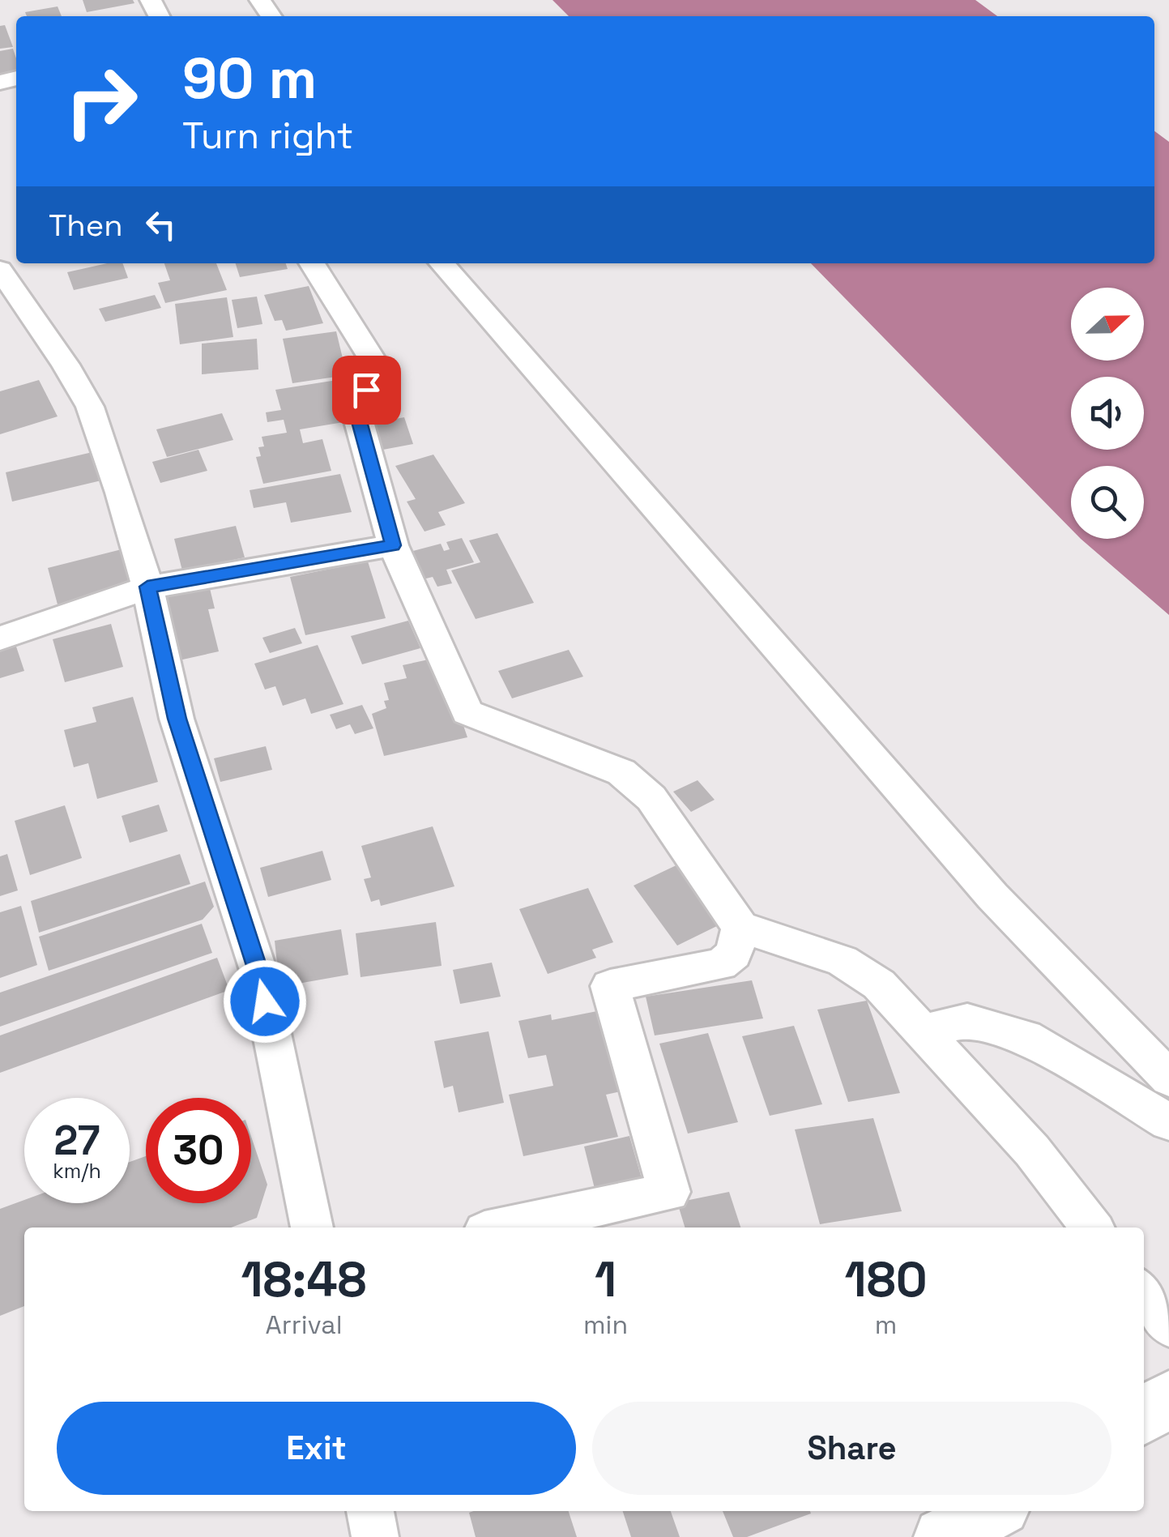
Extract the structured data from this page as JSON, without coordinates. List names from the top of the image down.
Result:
{
  "north": "right",
  "page": {
    "turn": ["90 m", "Turn right"],
    "then": "Then",
    "speed": "27 km/h",
    "limit": "30",
    "eta": [
      "18:48",
      "Arrival",
      "1",
      "min",
      "180",
      "m"
    ],
    "buttons": ["Exit", "Share"]
  }
}
